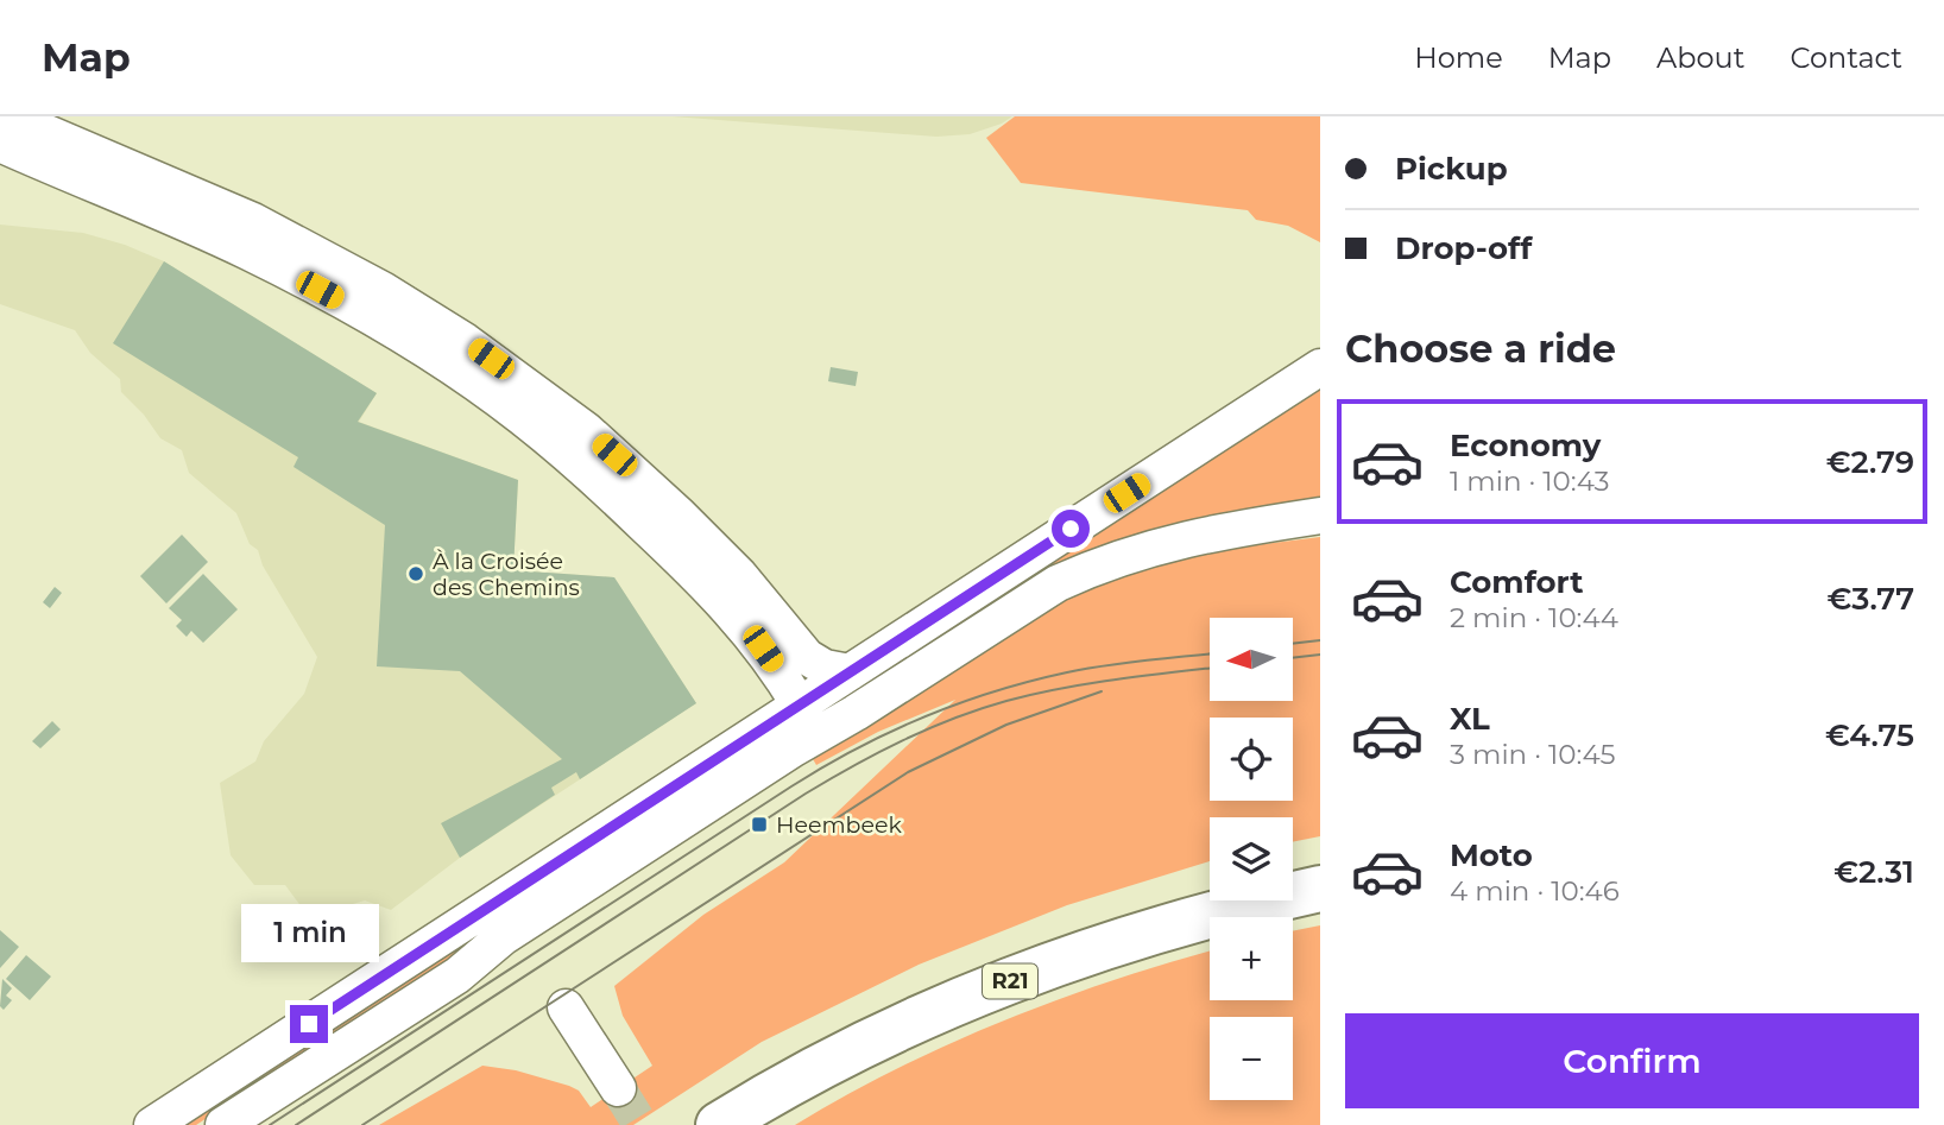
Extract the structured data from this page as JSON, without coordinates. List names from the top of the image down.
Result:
{
  "streets": {
    "main road": ["R21"]
  },
  "places": {
    "other": ["À la Croisée des Chemins"],
    "transit": ["Heembeek"]
  },
  "north": "left",
  "page": {
    "header": "Map",
    "nav": [
      "Home",
      "Map",
      "About",
      "Contact"
    ],
    "banner": ["Pickup", "Drop-off"],
    "heading": "Choose a ride",
    "list": [
      {
        "name": "Economy",
        "note": "1 min · 10:43",
        "value": "€2.79"
      },
      {
        "name": "Comfort",
        "note": "2 min · 10:44",
        "value": "€3.77"
      },
      {
        "name": "XL",
        "note": "3 min · 10:45",
        "value": "€4.75"
      },
      {
        "name": "Moto",
        "note": "4 min · 10:46",
        "value": "€2.31"
      }
    ],
    "map_buttons": ["+", "−"],
    "bubble": "1 min",
    "buttons": "Confirm"
  }
}
